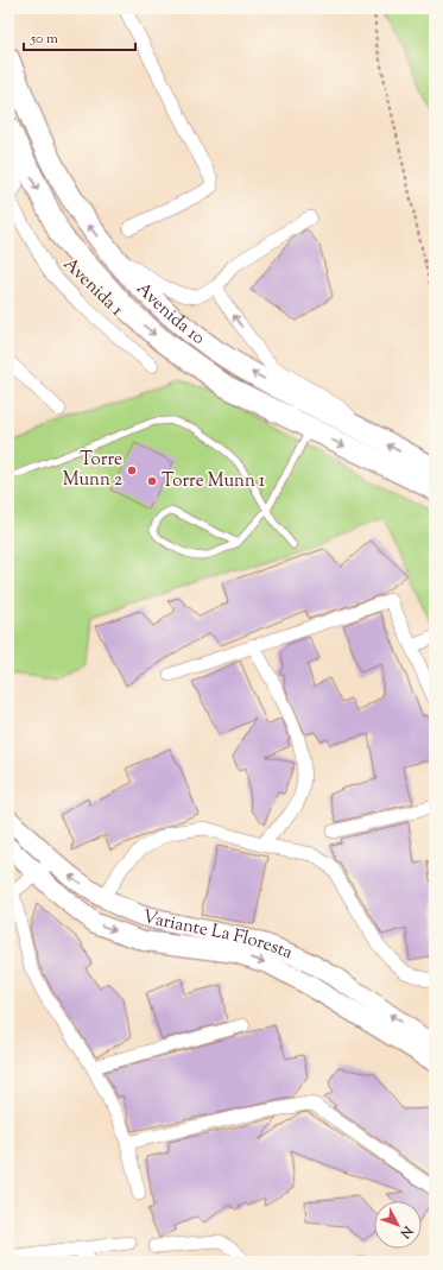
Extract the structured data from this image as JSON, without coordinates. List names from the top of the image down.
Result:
{
  "streets": {
    "main road": ["Avenida 10", "Variante La Floresta"],
    "street": ["Avenida 1"]
  },
  "places": ["Torre Munn 2", "Torre Munn 1"],
  "scale_bar": "50 m",
  "north": "bottom right"
}
